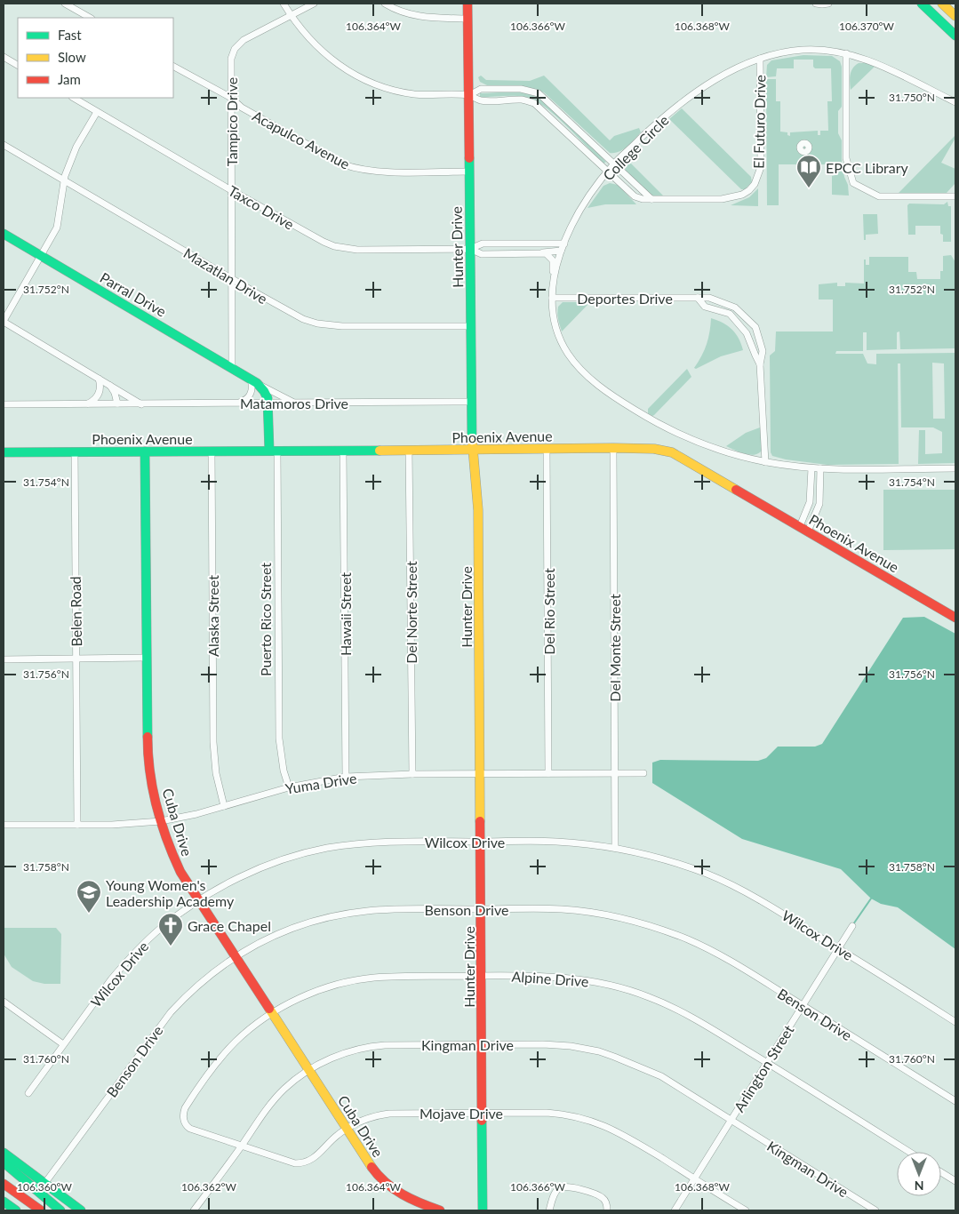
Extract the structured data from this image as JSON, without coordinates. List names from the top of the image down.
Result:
{
  "streets": {
    "main road": [
      "Hunter Drive",
      "Parral Drive",
      "Phoenix Avenue",
      "Puerto Rico Street",
      "Cuba Drive"
    ],
    "street": [
      "Tampico Drive",
      "El Futuro Drive",
      "Acapulco Avenue",
      "College Circle",
      "Taxco Drive",
      "Mazatlan Drive",
      "Deportes Drive",
      "Matamoros Drive",
      "Belen Road",
      "Del Rio Street",
      "Del Norte Street",
      "Hawaii Street",
      "Alaska Street",
      "Del Monte Street",
      "Yuma Drive",
      "Wilcox Drive",
      "Benson Drive",
      "Alpine Drive",
      "Kingman Drive",
      "Arlington Street",
      "Mojave Drive"
    ]
  },
  "crossings": [
    ["Tampico Drive", "Acapulco Avenue"],
    ["Tampico Drive", "Taxco Drive"],
    ["Tampico Drive", "Mazatlan Drive"],
    ["Tampico Drive", "Parral Drive"],
    ["El Futuro Drive", "College Circle"],
    ["El Futuro Drive", "Hunter Drive"],
    ["Acapulco Avenue", "Hunter Drive"],
    ["College Circle", "Deportes Drive"],
    ["Taxco Drive", "Hunter Drive"],
    ["Hunter Drive", "Mazatlan Drive"],
    ["Hunter Drive", "Matamoros Drive"],
    ["Hunter Drive", "Phoenix Avenue"],
    ["Hunter Drive", "Yuma Drive"],
    ["Hunter Drive", "Wilcox Drive"],
    ["Hunter Drive", "Benson Drive"],
    ["Hunter Drive", "Alpine Drive"],
    ["Hunter Drive", "Kingman Drive"],
    ["Hunter Drive", "Mojave Drive"],
    ["Parral Drive", "Matamoros Drive"],
    ["Parral Drive", "Puerto Rico Street"],
    ["Matamoros Drive", "Puerto Rico Street"],
    ["Phoenix Avenue", "Belen Road"],
    ["Phoenix Avenue", "Del Rio Street"],
    ["Phoenix Avenue", "Del Norte Street"],
    ["Phoenix Avenue", "Hawaii Street"],
    ["Phoenix Avenue", "Alaska Street"],
    ["Phoenix Avenue", "Puerto Rico Street"],
    ["Phoenix Avenue", "Del Monte Street"],
    ["Phoenix Avenue", "Cuba Drive"],
    ["Belen Road", "Yuma Drive"],
    ["Del Rio Street", "Yuma Drive"],
    ["Del Norte Street", "Yuma Drive"],
    ["Hawaii Street", "Yuma Drive"],
    ["Alaska Street", "Yuma Drive"],
    ["Puerto Rico Street", "Yuma Drive"],
    ["Del Monte Street", "Yuma Drive"],
    ["Del Monte Street", "Wilcox Drive"],
    ["Yuma Drive", "Cuba Drive"],
    ["Cuba Drive", "Wilcox Drive"],
    ["Cuba Drive", "Benson Drive"],
    ["Cuba Drive", "Alpine Drive"],
    ["Cuba Drive", "Kingman Drive"],
    ["Cuba Drive", "Mojave Drive"],
    ["Wilcox Drive", "Arlington Street"],
    ["Benson Drive", "Arlington Street"],
    ["Alpine Drive", "Arlington Street"],
    ["Alpine Drive", "Mojave Drive"],
    ["Kingman Drive", "Arlington Street"],
    ["Kingman Drive", "Mojave Drive"],
    ["Arlington Street", "Mojave Drive"]
  ],
  "places": {
    "library": ["EPCC Library"],
    "school or university": ["Young Women's Leadership Academy"],
    "church": ["Grace Chapel"]
  },
  "legend": ["Fast", "Slow", "Jam"],
  "north": "bottom",
  "coordinates": [
    "106.364°W",
    "106.366°W",
    "106.368°W",
    "106.370°W",
    "31.750°N",
    "31.752°N",
    "31.754°N",
    "31.756°N",
    "31.758°N",
    "31.760°N",
    "106.360°W",
    "106.362°W"
  ]
}
